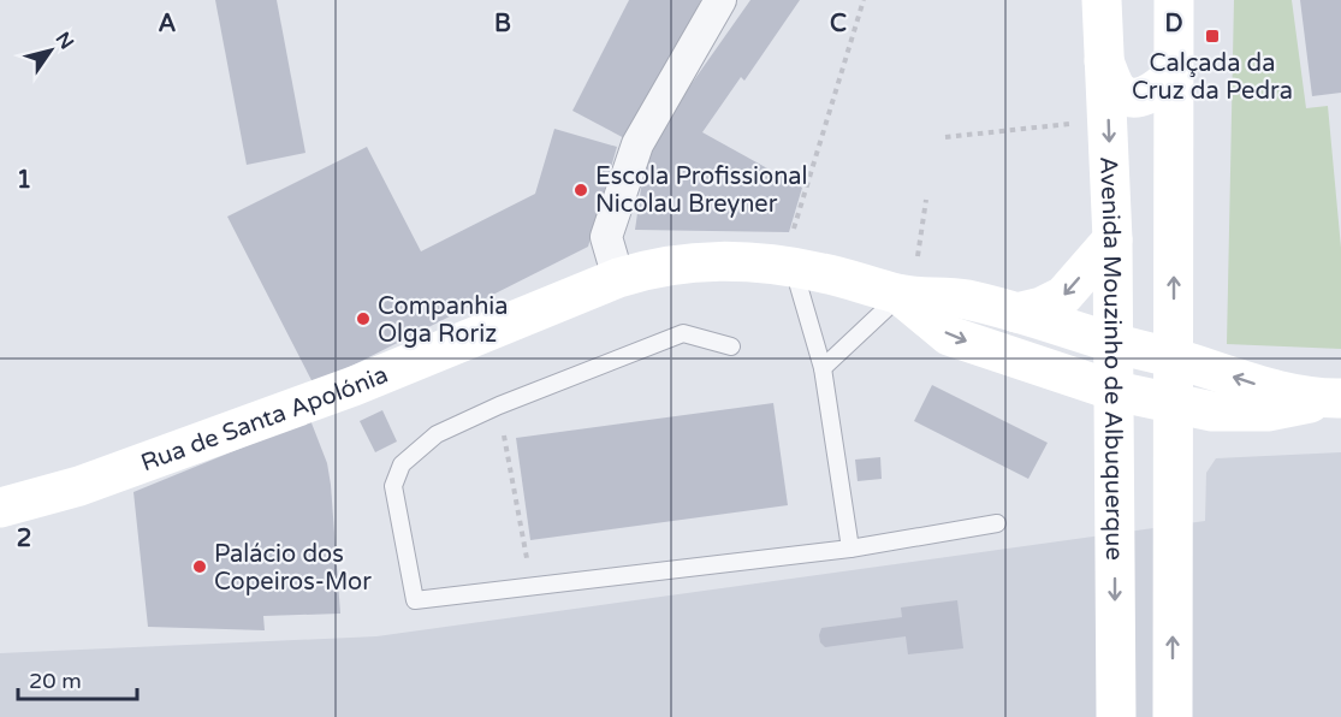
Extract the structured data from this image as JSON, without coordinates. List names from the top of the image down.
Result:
{
  "streets": {
    "street": ["Avenida Mouzinho de Albuquerque", "Rua de Santa Apolónia"]
  },
  "places": {
    "transit": ["Calçada da Cruz da Pedra"],
    "other": ["Escola Profissional Nicolau Breyner", "Companhia Olga Roriz", "Palácio dos Copeiros-Mor"]
  },
  "scale_bar": "20 m",
  "north": "top right",
  "grid": {
    "columns": [
      "A",
      "B",
      "C",
      "D"
    ],
    "rows": ["1", "2"]
  }
}
